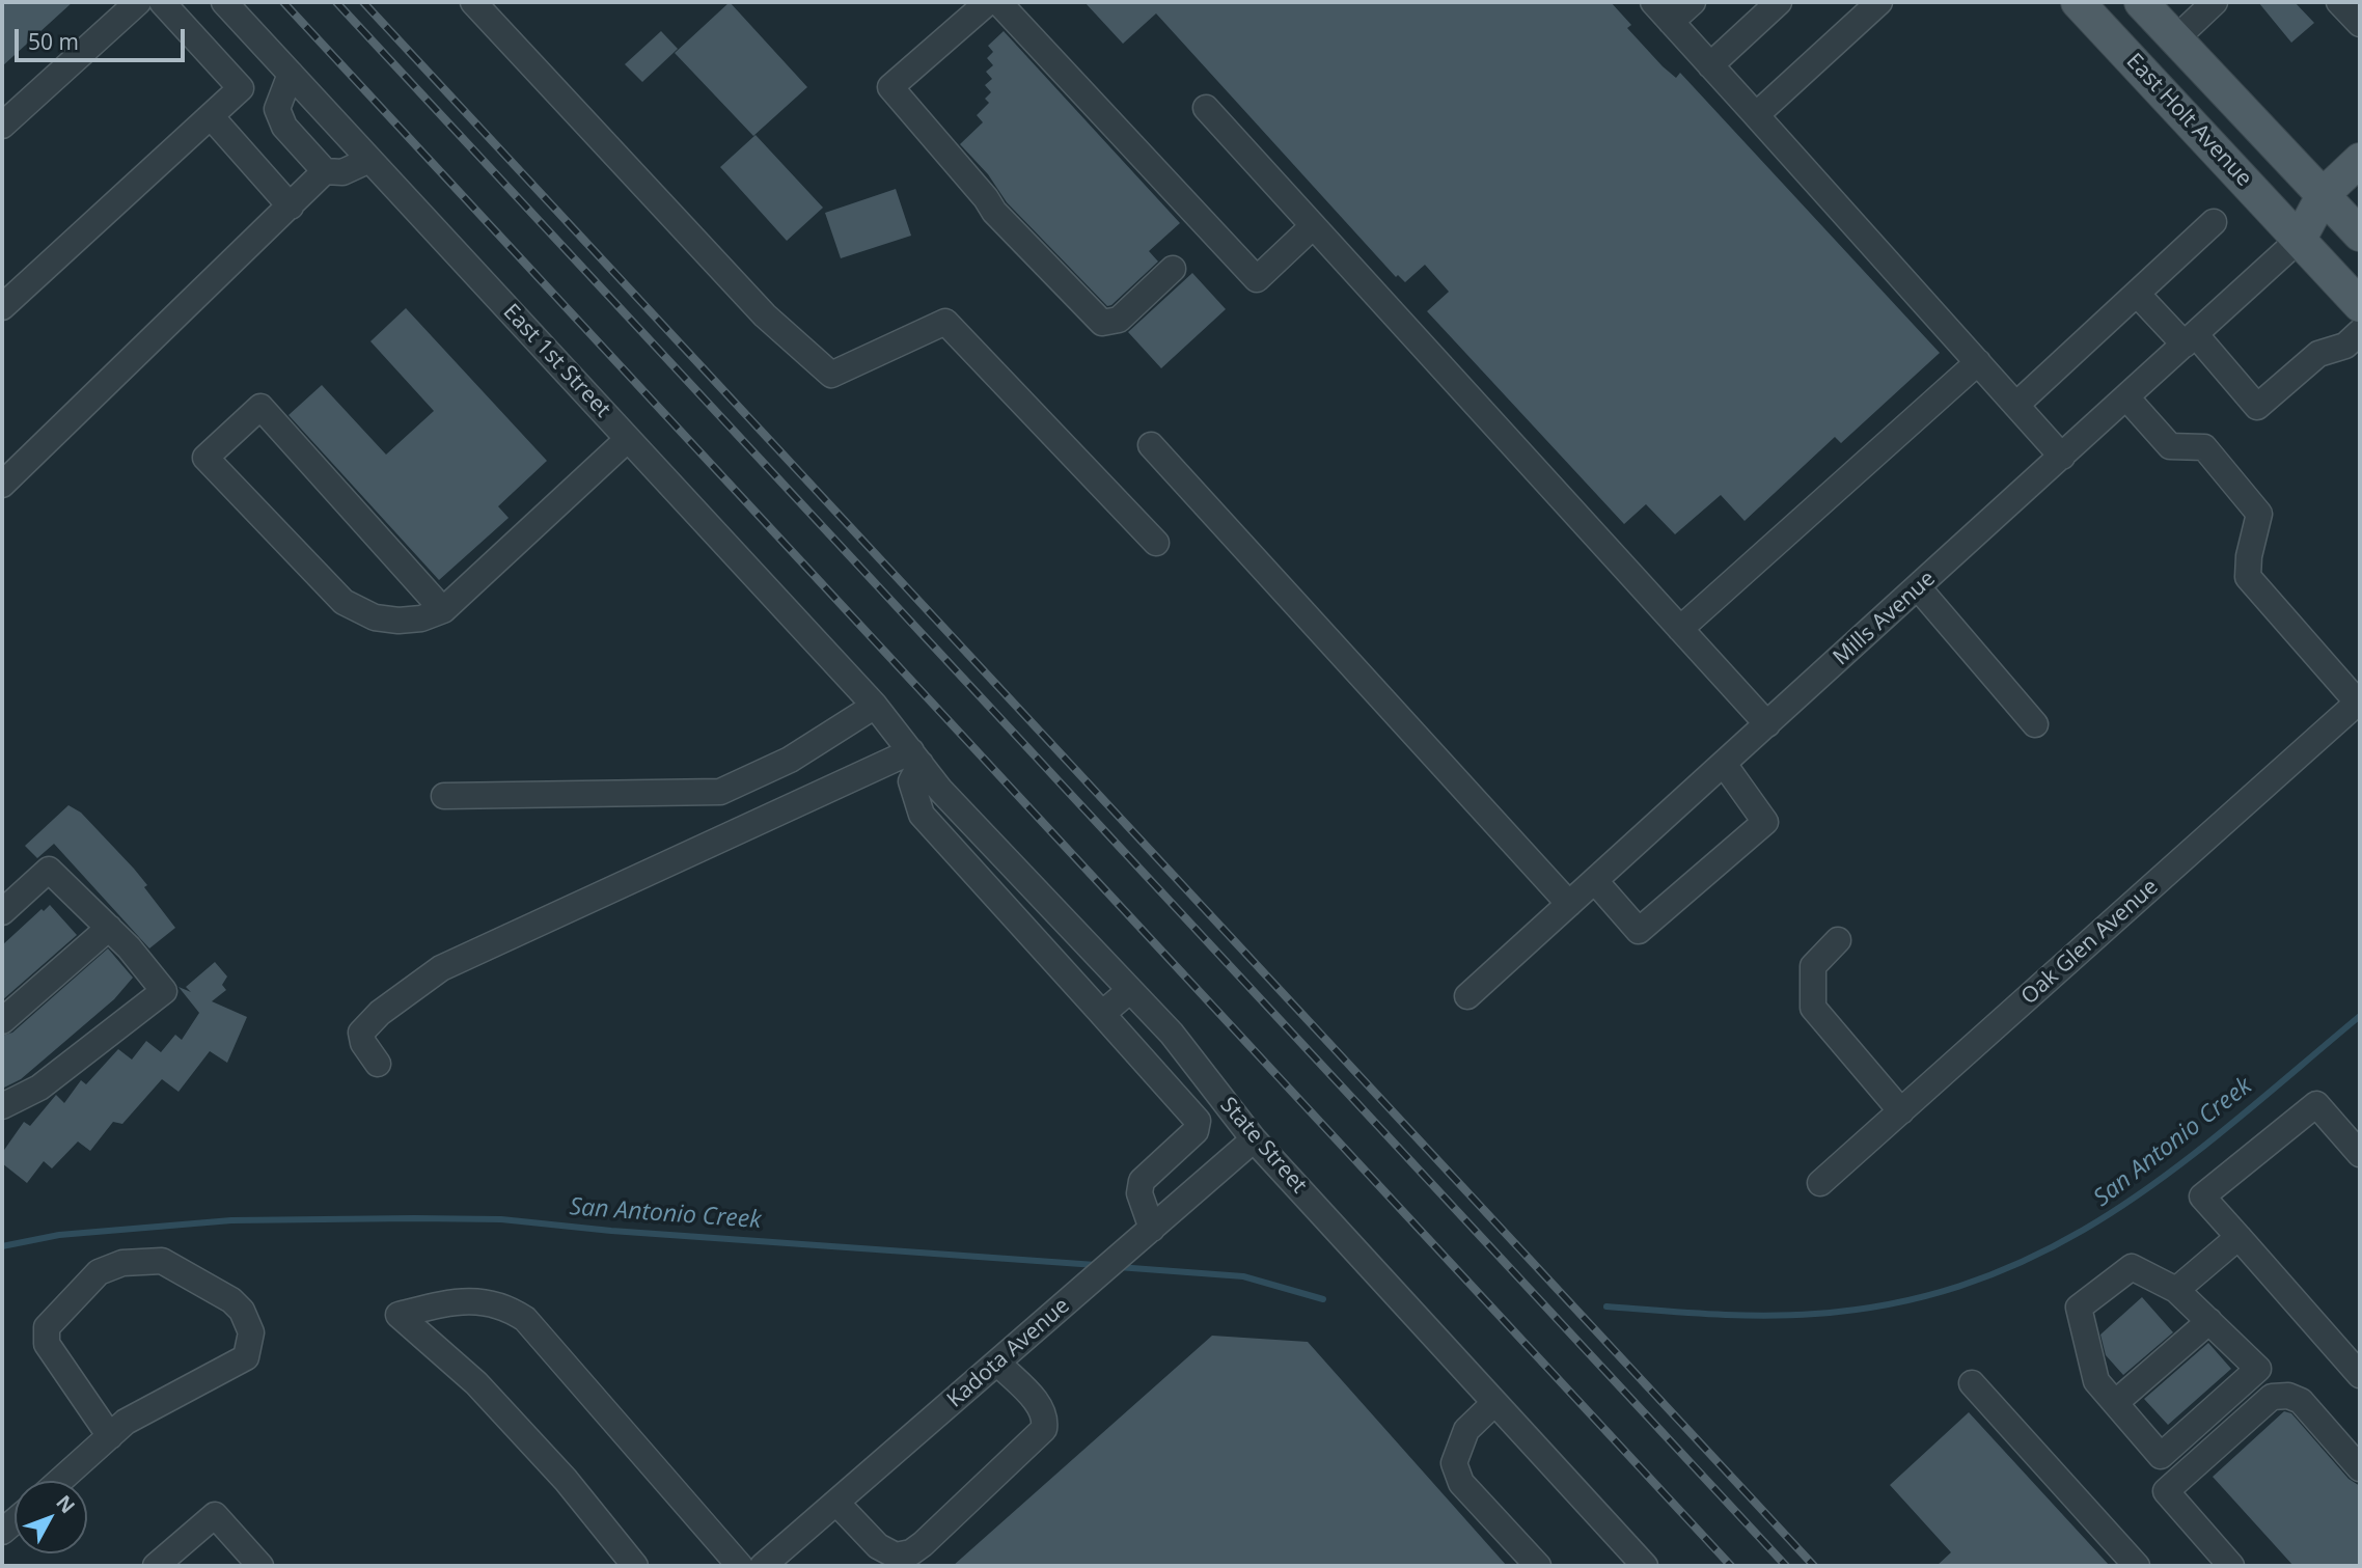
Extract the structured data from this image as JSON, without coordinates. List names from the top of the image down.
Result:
{
  "streets": {
    "main road": ["East Holt Avenue", "Mills Avenue"],
    "street": [
      "East 1st Street",
      "Oak Glen Avenue",
      "State Street",
      "Kadota Avenue"
    ]
  },
  "crossings": [
    ["East Holt Avenue", "Mills Avenue"],
    ["East 1st Street", "State Street"],
    ["State Street", "Kadota Avenue"]
  ],
  "water": ["San Antonio Creek"],
  "scale_bar": "50 m",
  "north": "top right"
}
